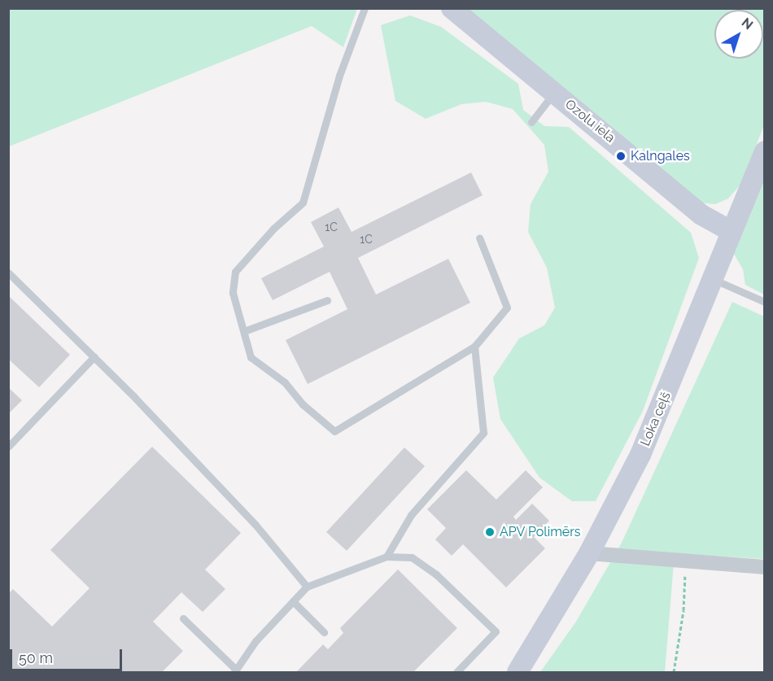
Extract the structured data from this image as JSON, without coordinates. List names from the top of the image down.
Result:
{
  "streets": {
    "main road": ["Ozolu iela", "Loka ceļš"]
  },
  "crossings": [
    ["Ozolu iela", "Loka ceļš"]
  ],
  "places": ["Kalngales", "APV Polimērs"],
  "house_numbers": ["1C", "1C"],
  "scale_bar": "50 m",
  "north": "top right"
}
